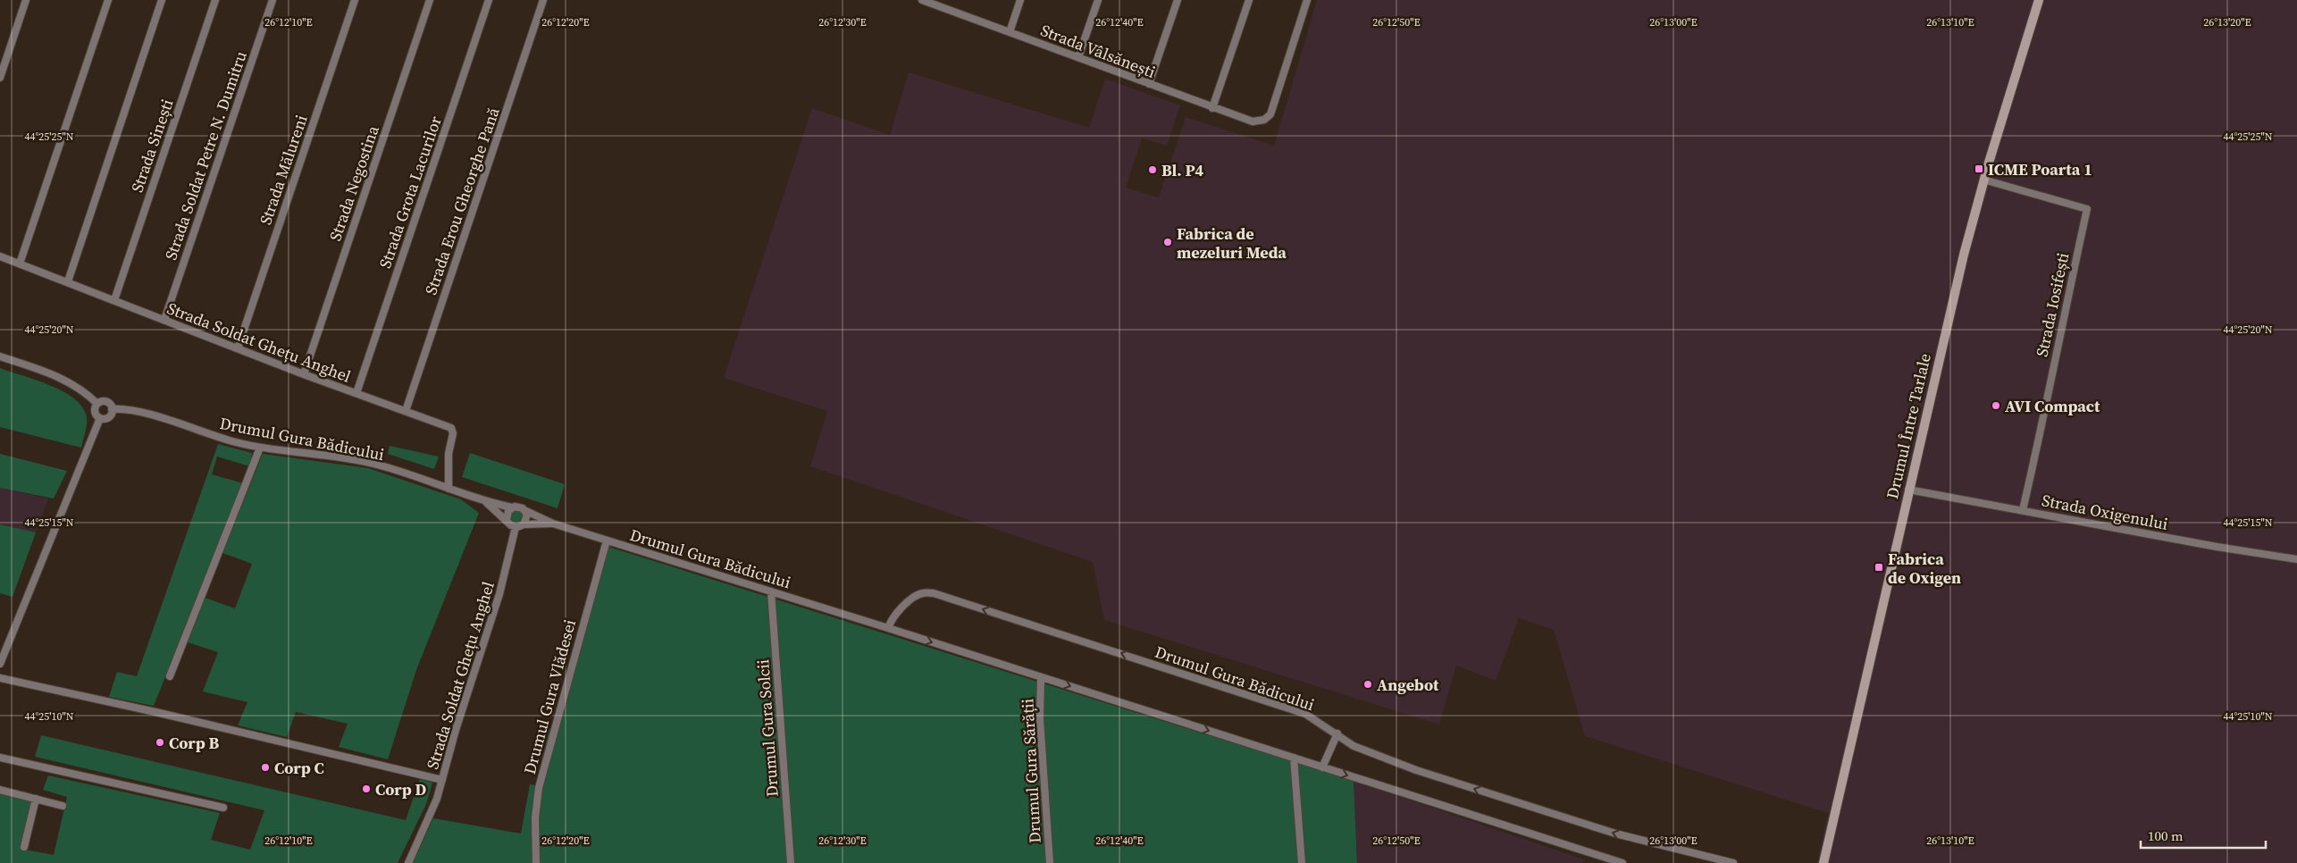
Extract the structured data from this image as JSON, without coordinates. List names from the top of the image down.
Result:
{
  "streets": {
    "main road": ["Drumul Între Tarlale"],
    "street": [
      "Strada Vâlsănești",
      "Strada Sinești",
      "Strada Soldat Petre N. Dumitru",
      "Strada Mălureni",
      "Strada Negostina",
      "Strada Grota Lacurilor",
      "Strada Erou Gheorghe Pană",
      "Strada Iosifești",
      "Strada Soldat Ghețu Anghel",
      "Drumul Gura Bădicului",
      "Strada Oxigenului",
      "Drumul Gura Vlădesei",
      "Drumul Gura Solcii",
      "Drumul Gura Sărății"
    ]
  },
  "crossings": [
    ["Strada Sinești", "Strada Soldat Ghețu Anghel"],
    ["Strada Soldat Petre N. Dumitru", "Strada Soldat Ghețu Anghel"],
    ["Strada Mălureni", "Strada Soldat Ghețu Anghel"],
    ["Strada Negostina", "Strada Soldat Ghețu Anghel"],
    ["Strada Grota Lacurilor", "Strada Soldat Ghețu Anghel"],
    ["Strada Erou Gheorghe Pană", "Strada Soldat Ghețu Anghel"],
    ["Strada Iosifești", "Drumul Între Tarlale"],
    ["Strada Iosifești", "Strada Oxigenului"],
    ["Strada Soldat Ghețu Anghel", "Drumul Gura Bădicului"],
    ["Drumul Între Tarlale", "Strada Oxigenului"],
    ["Drumul Gura Bădicului", "Drumul Gura Vlădesei"],
    ["Drumul Gura Bădicului", "Drumul Gura Solcii"],
    ["Drumul Gura Bădicului", "Drumul Gura Sărății"]
  ],
  "places": {
    "transit": ["ICME Poarta 1", "Fabrica de Oxigen"],
    "other": [
      "Bl. P4",
      "Fabrica de mezeluri Meda",
      "AVI Compact",
      "Angebot",
      "Corp B",
      "Corp C",
      "Corp D"
    ]
  },
  "scale_bar": "100 m",
  "coordinates": [
    "26°12'10\"E",
    "26°12'20\"E",
    "26°12'30\"E",
    "26°12'40\"E",
    "26°12'50\"E",
    "26°13'00\"E",
    "26°13'10\"E",
    "26°13'20\"E",
    "44°25'25\"N",
    "44°25'20\"N",
    "44°25'15\"N",
    "44°25'10\"N"
  ]
}
